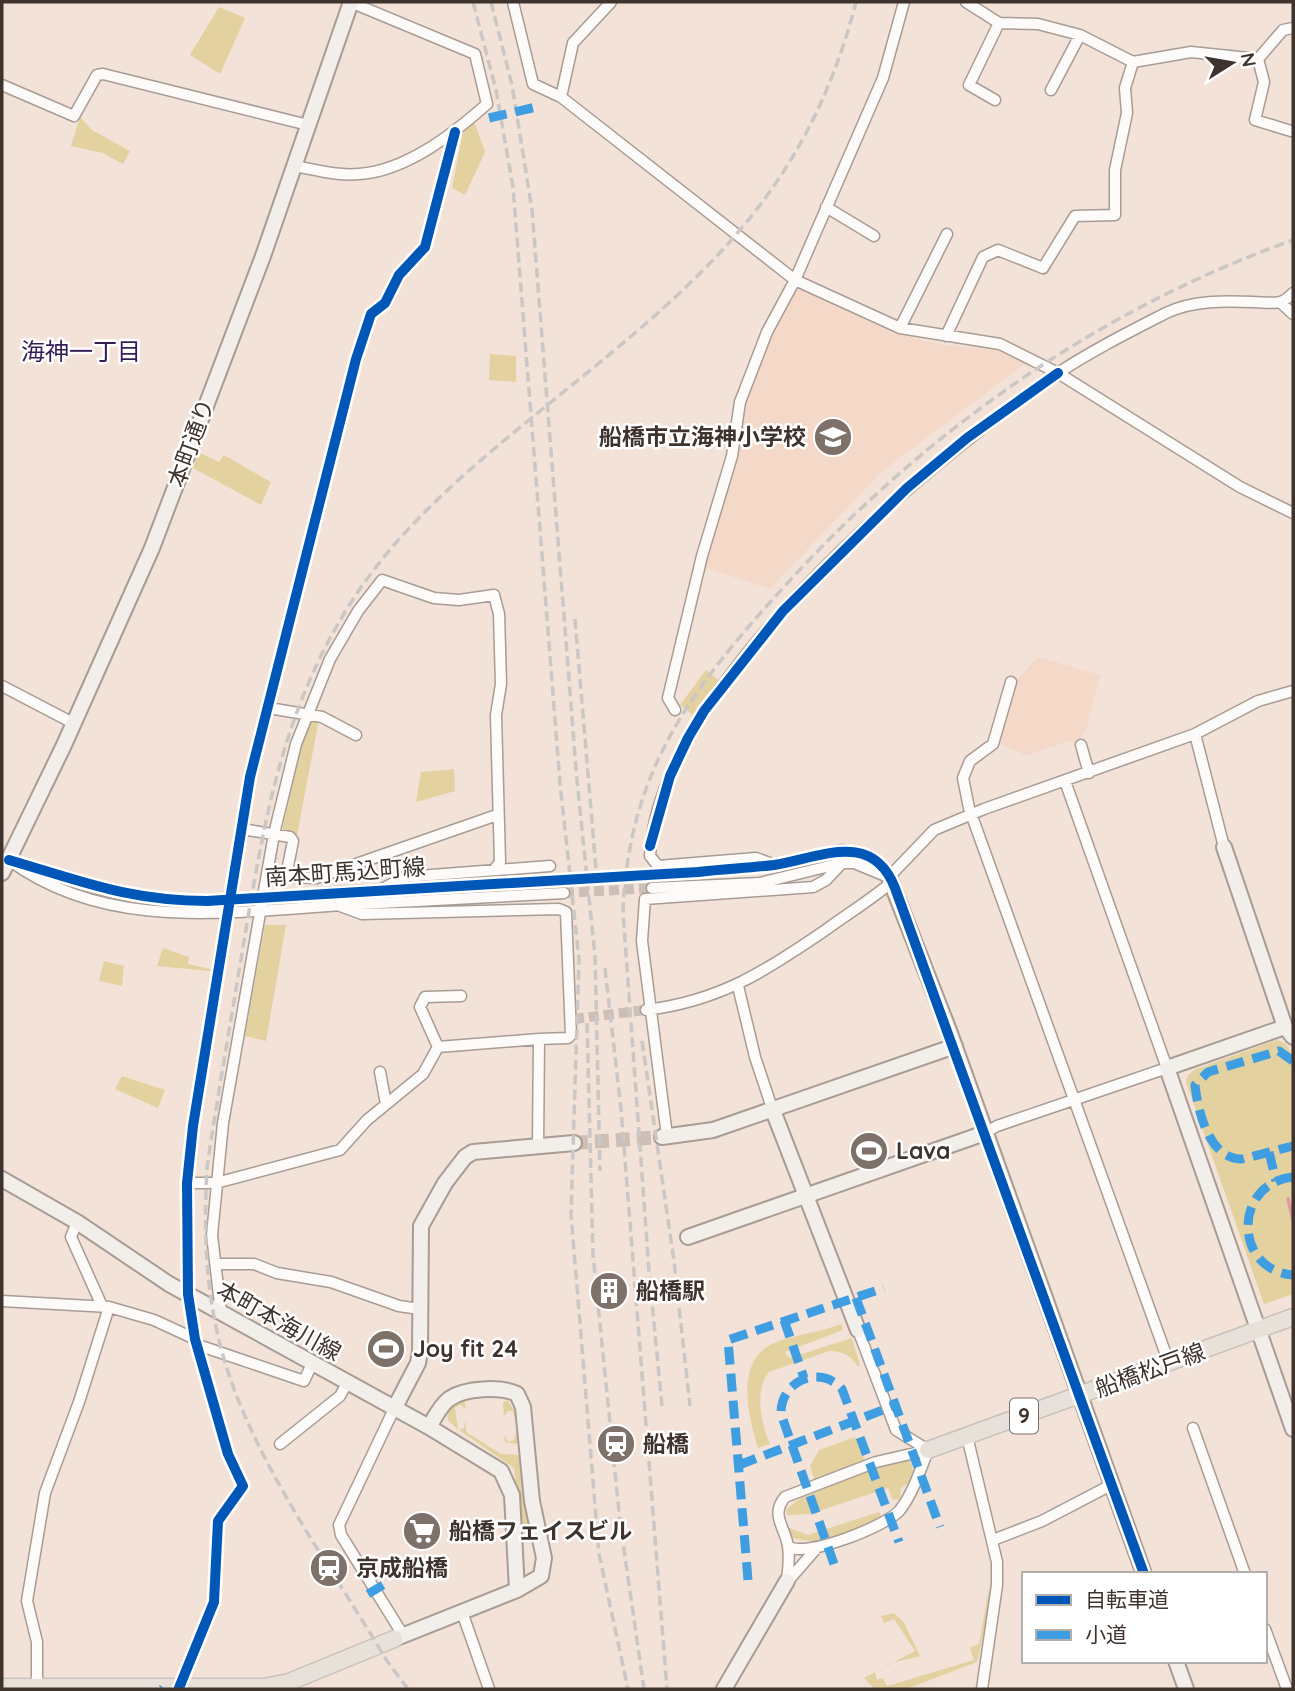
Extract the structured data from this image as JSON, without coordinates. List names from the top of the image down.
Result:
{
  "streets": {
    "main road": ["船橋松戸線", "9"],
    "street": ["本町通り", "南本町馬込町線", "本町本海川線"]
  },
  "crossings": [
    ["本町通り", "南本町馬込町線"]
  ],
  "districts": ["海神一丁目"],
  "places": {
    "school or university": ["船橋市立海神小学校"],
    "sports": ["Lava", "Joy fit 24"],
    "building": ["船橋駅"],
    "station": ["船橋", "京成船橋"],
    "supermarket": ["船橋フェイスビル"]
  },
  "legend": ["自転車道", "小道"],
  "north": "right"
}
